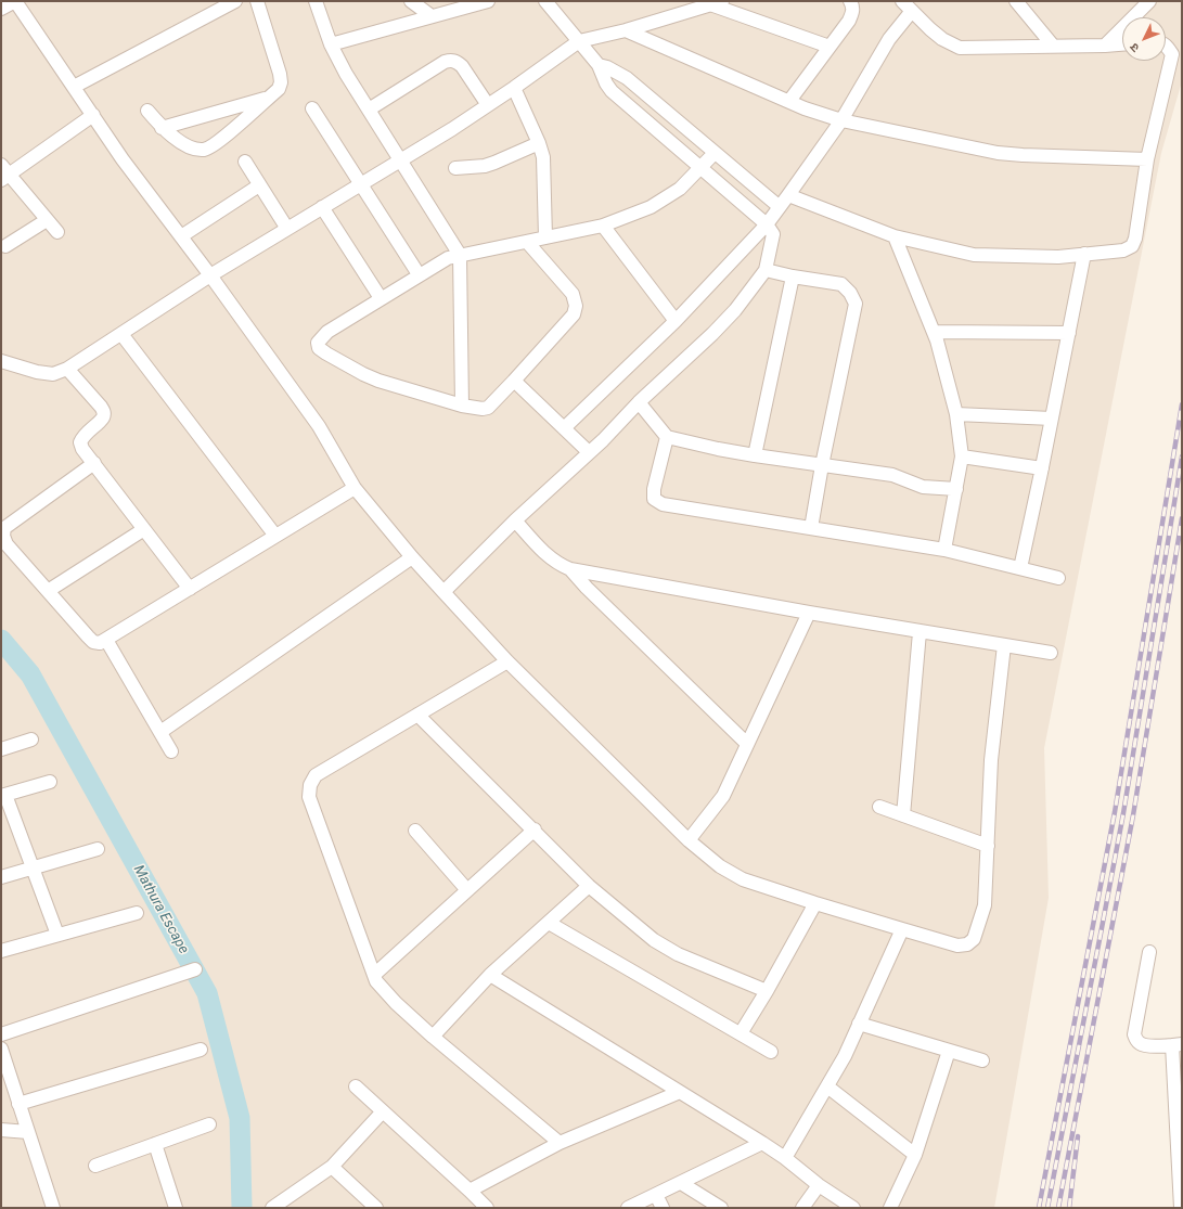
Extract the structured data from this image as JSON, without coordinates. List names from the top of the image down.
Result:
{
  "water": ["Mathura Escape"],
  "north": "bottom left"
}
